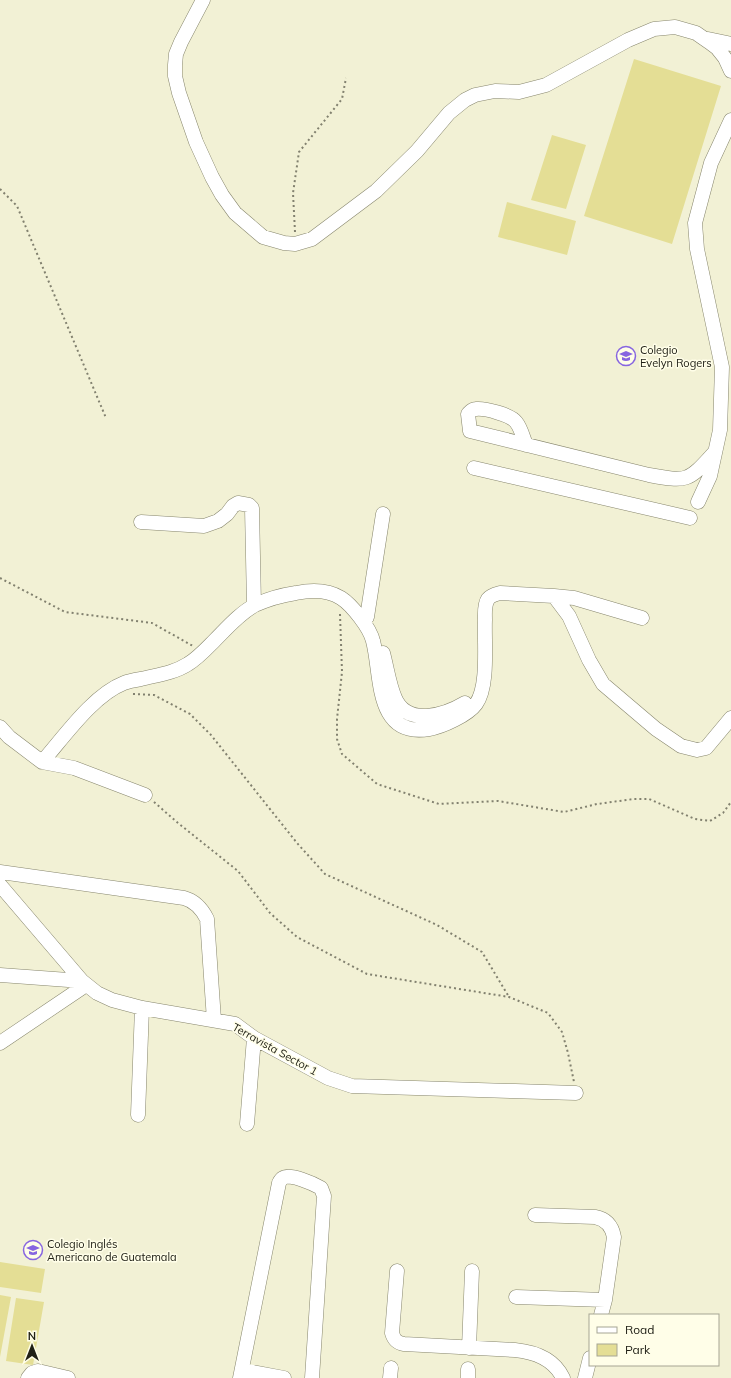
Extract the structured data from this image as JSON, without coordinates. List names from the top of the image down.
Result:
{
  "streets": {
    "street": ["Terravista Sector 1"]
  },
  "places": {
    "school or university": ["Colegio Evelyn Rogers", "Colegio Inglés Americano de Guatemala"]
  },
  "legend": ["Road", "Park"],
  "north": "top"
}
